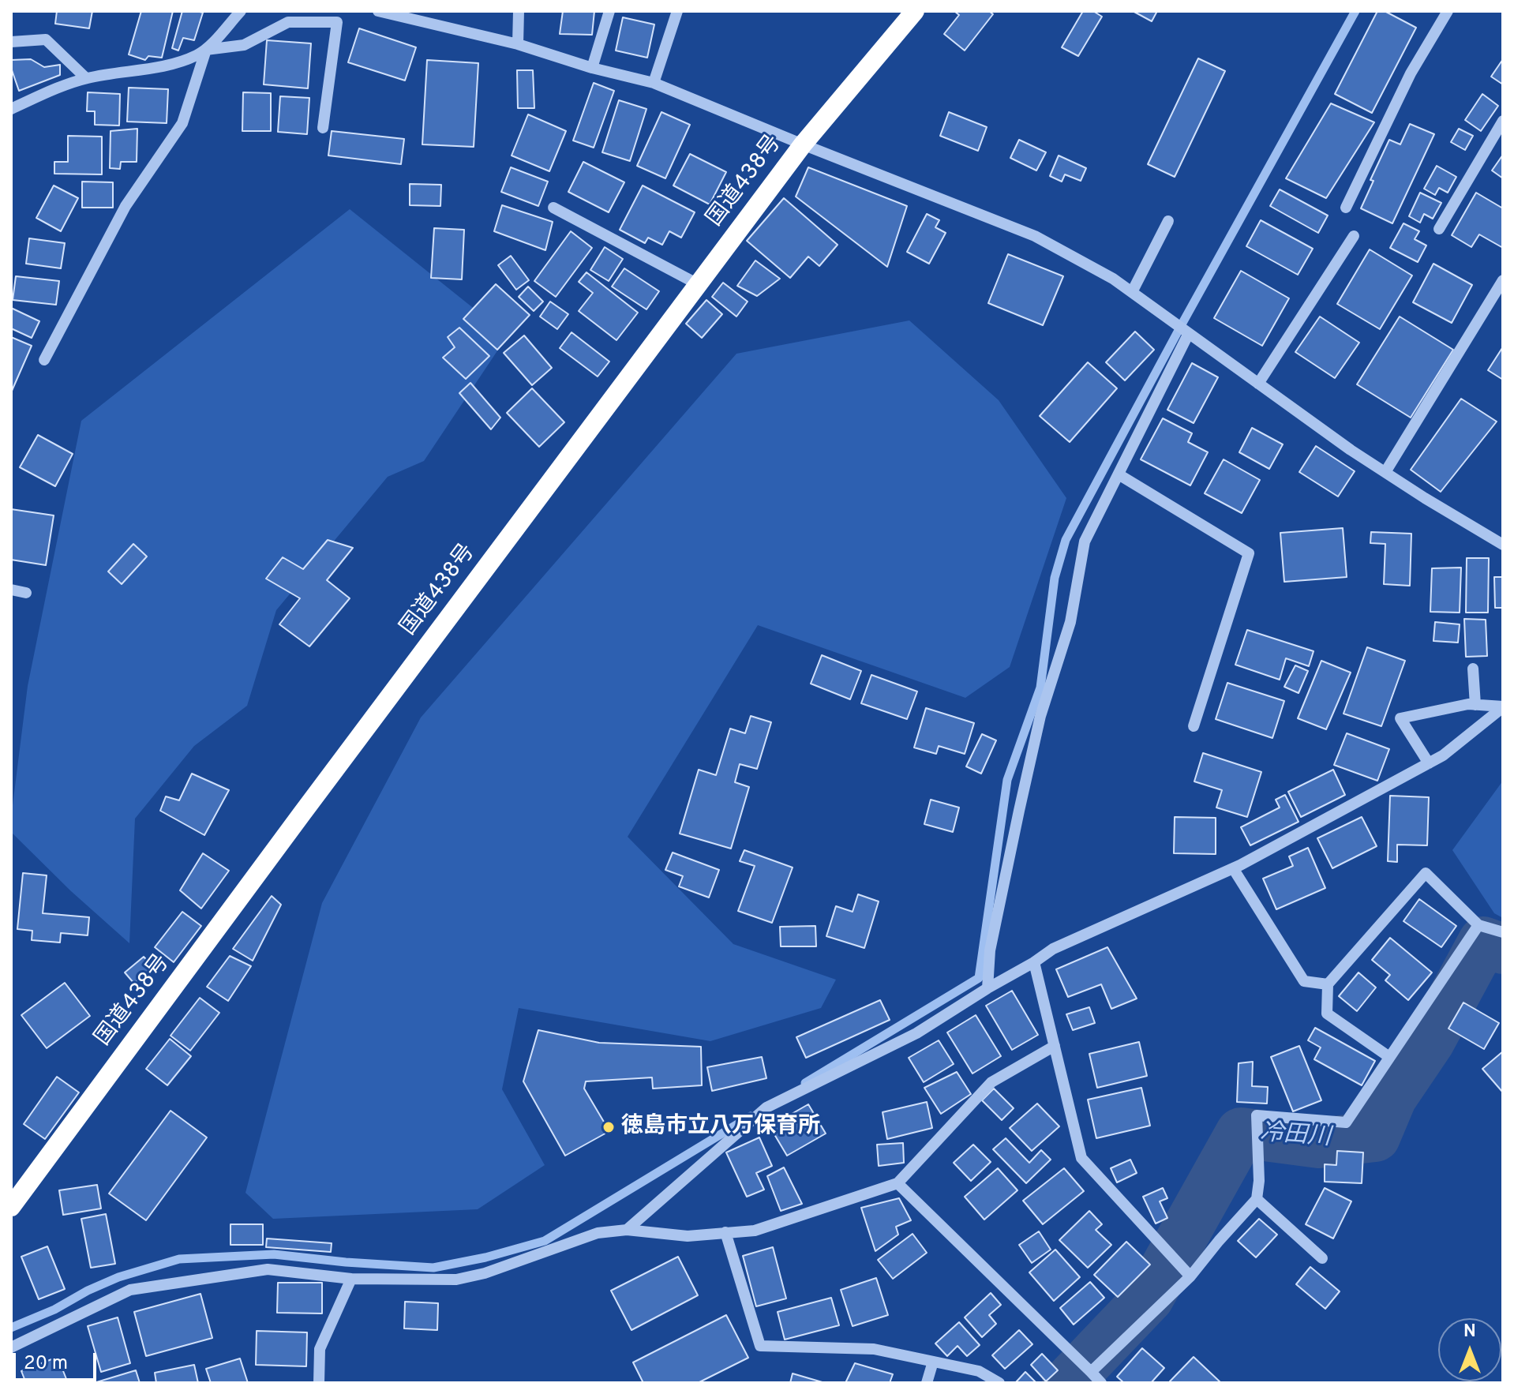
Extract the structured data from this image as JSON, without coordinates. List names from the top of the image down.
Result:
{
  "streets": {
    "highway": ["国道438号"]
  },
  "water": ["冷田川"],
  "places": ["徳島市立八万保育所"],
  "scale_bar": "20 m",
  "north": "top"
}
